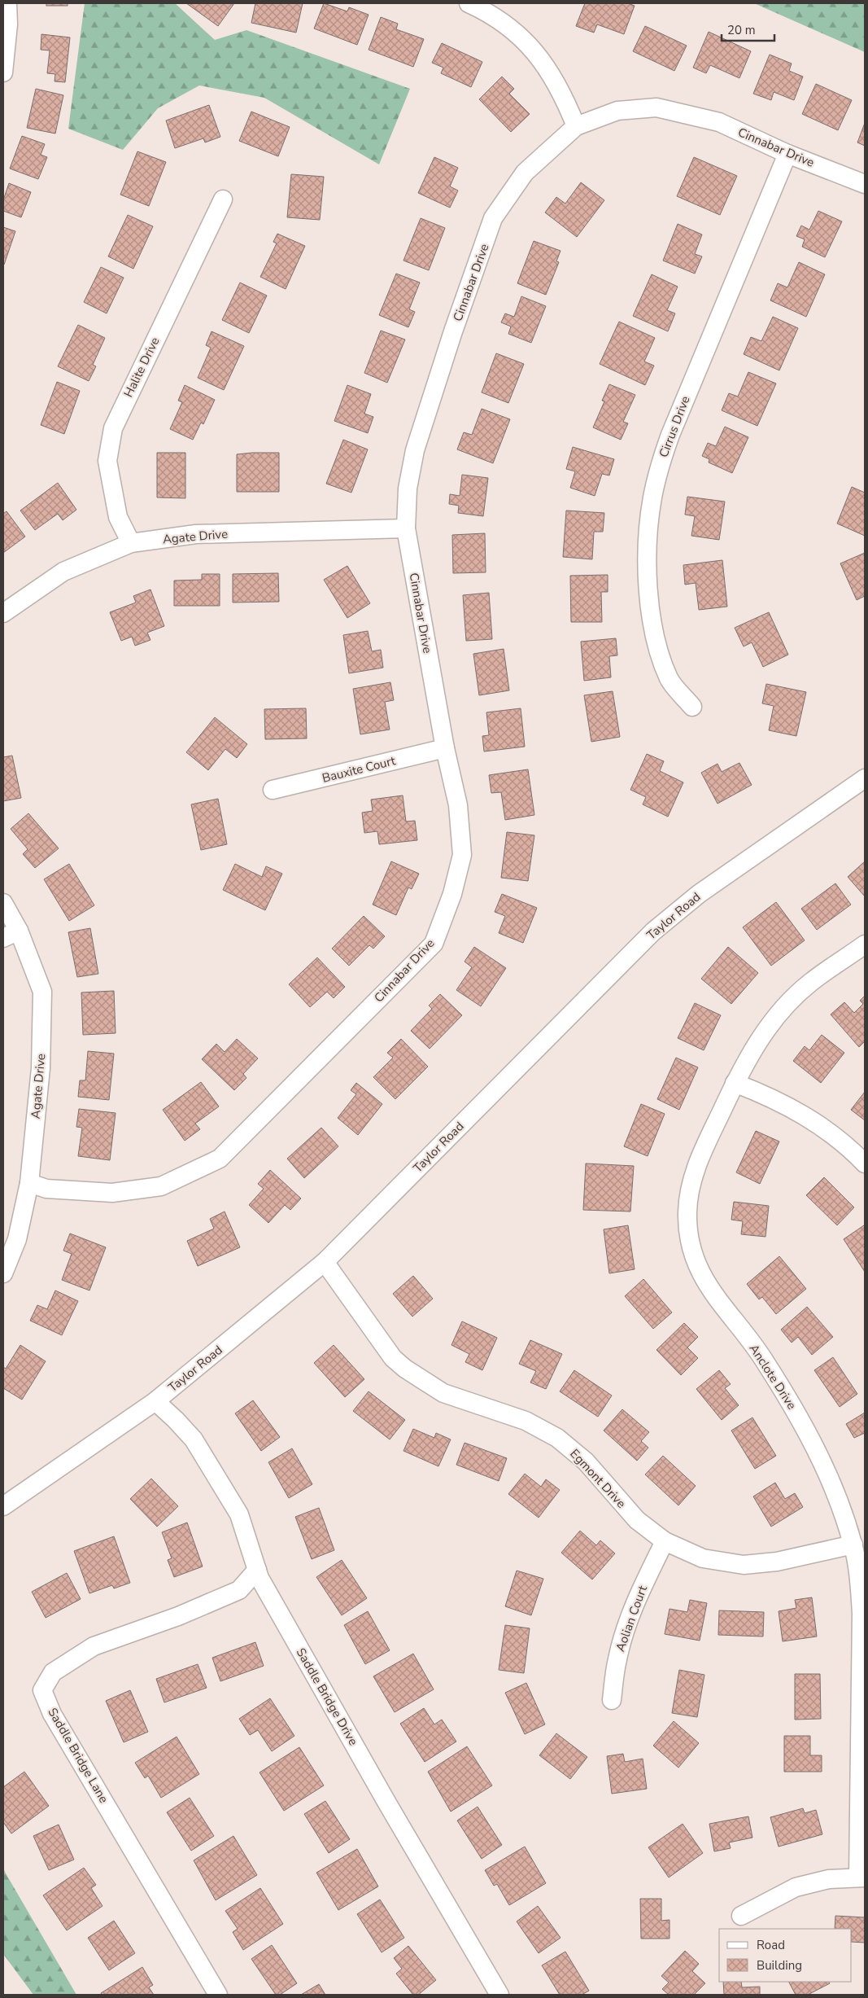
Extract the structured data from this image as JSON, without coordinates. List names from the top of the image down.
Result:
{
  "streets": {
    "street": [
      "Cinnabar Drive",
      "Halite Drive",
      "Cirrus Drive",
      "Agate Drive",
      "Bauxite Court",
      "Taylor Road",
      "Anclote Drive",
      "Egmont Drive",
      "Aolian Court",
      "Saddle Bridge Drive",
      "Saddle Bridge Lane"
    ]
  },
  "crossings": [
    ["Cinnabar Drive", "Cirrus Drive"],
    ["Cinnabar Drive", "Agate Drive"],
    ["Cinnabar Drive", "Bauxite Court"],
    ["Halite Drive", "Agate Drive"],
    ["Taylor Road", "Egmont Drive"],
    ["Taylor Road", "Saddle Bridge Drive"],
    ["Anclote Drive", "Egmont Drive"],
    ["Egmont Drive", "Aolian Court"],
    ["Saddle Bridge Drive", "Saddle Bridge Lane"]
  ],
  "legend": ["Road", "Building"],
  "scale_bar": "20 m"
}
